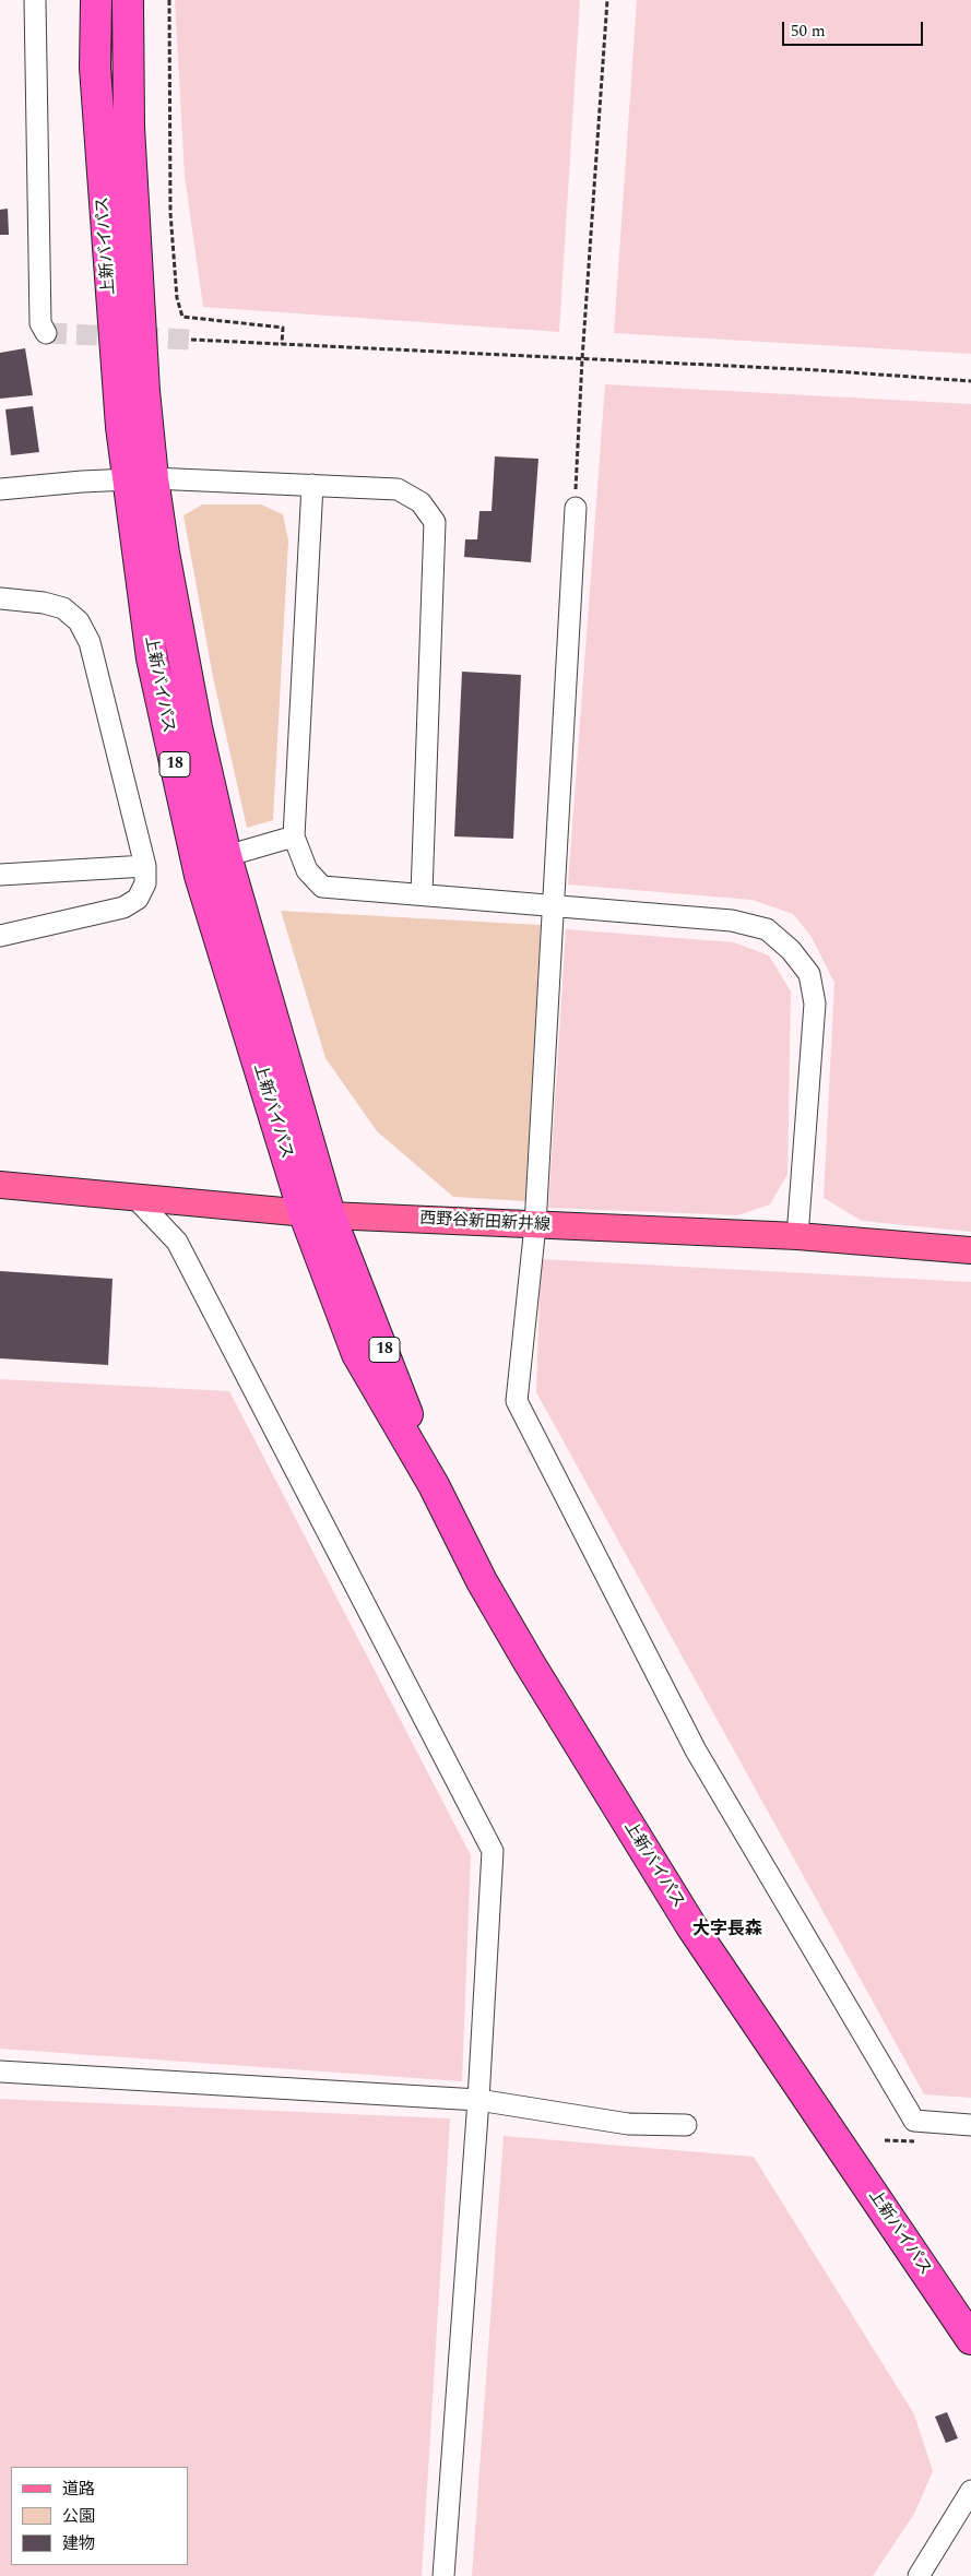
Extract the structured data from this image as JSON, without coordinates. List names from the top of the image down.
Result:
{
  "streets": {
    "highway": ["上新バイパス", "18"],
    "main road": ["西野谷新田新井線"]
  },
  "crossings": [
    ["上新バイパス", "西野谷新田新井線"]
  ],
  "districts": ["大字長森"],
  "legend": ["道路", "公園", "建物"],
  "scale_bar": "50 m"
}
